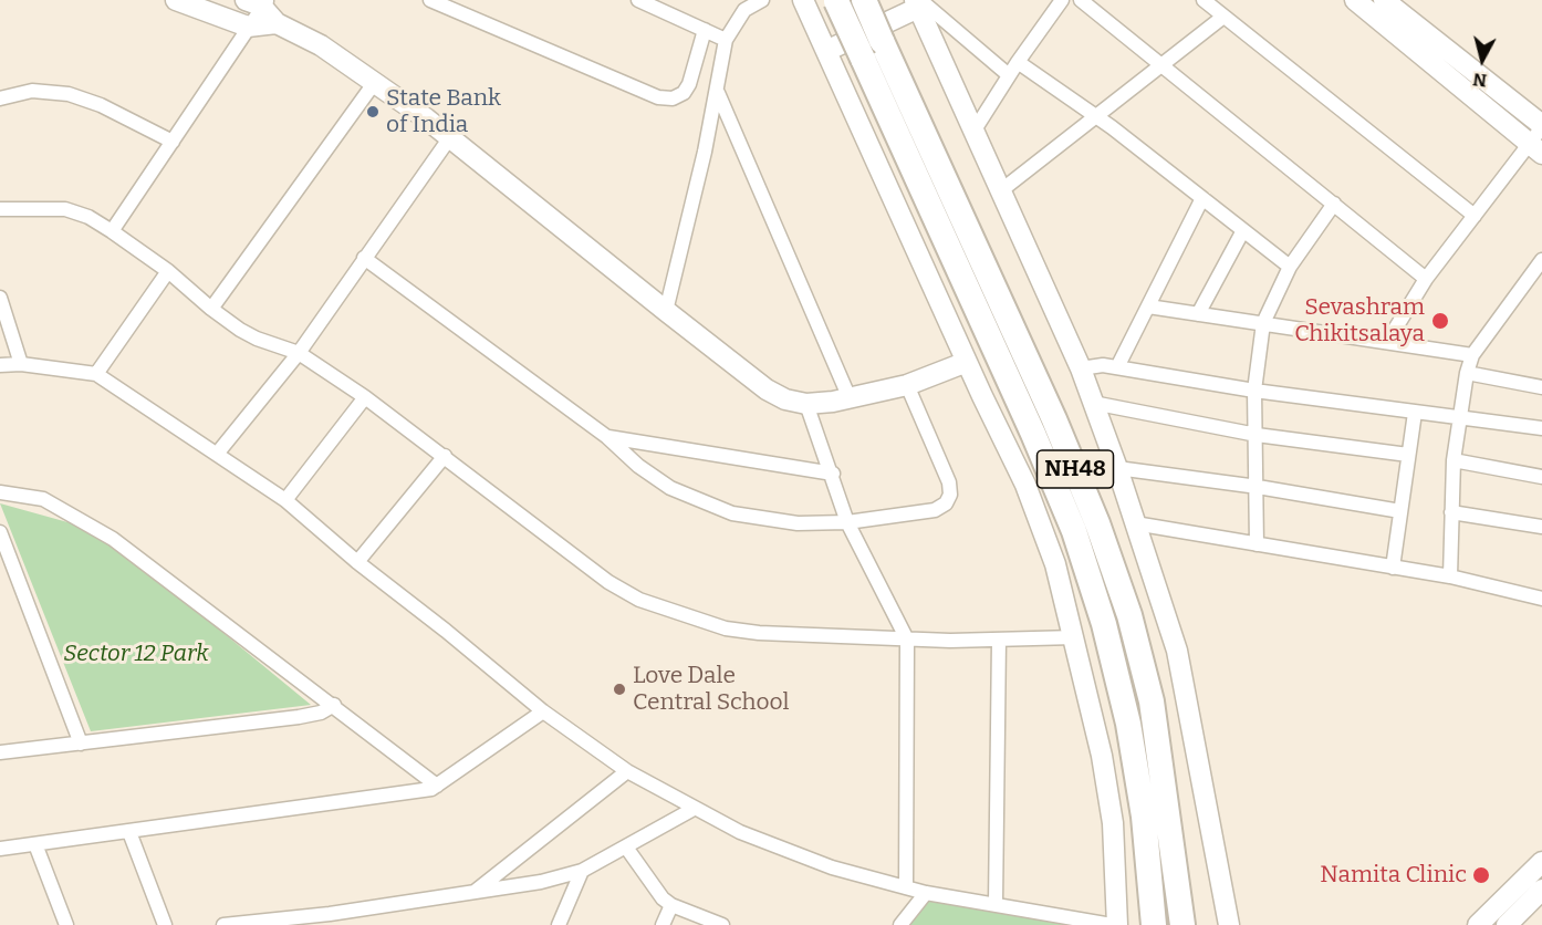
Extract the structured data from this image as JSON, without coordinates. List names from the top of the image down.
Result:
{
  "streets": {
    "highway": ["NH48"]
  },
  "parks": ["Sector 12 Park"],
  "places": [
    "State Bank of India",
    "Sevashram Chikitsalaya",
    "Love Dale Central School",
    "Namita Clinic"
  ],
  "north": "bottom"
}
